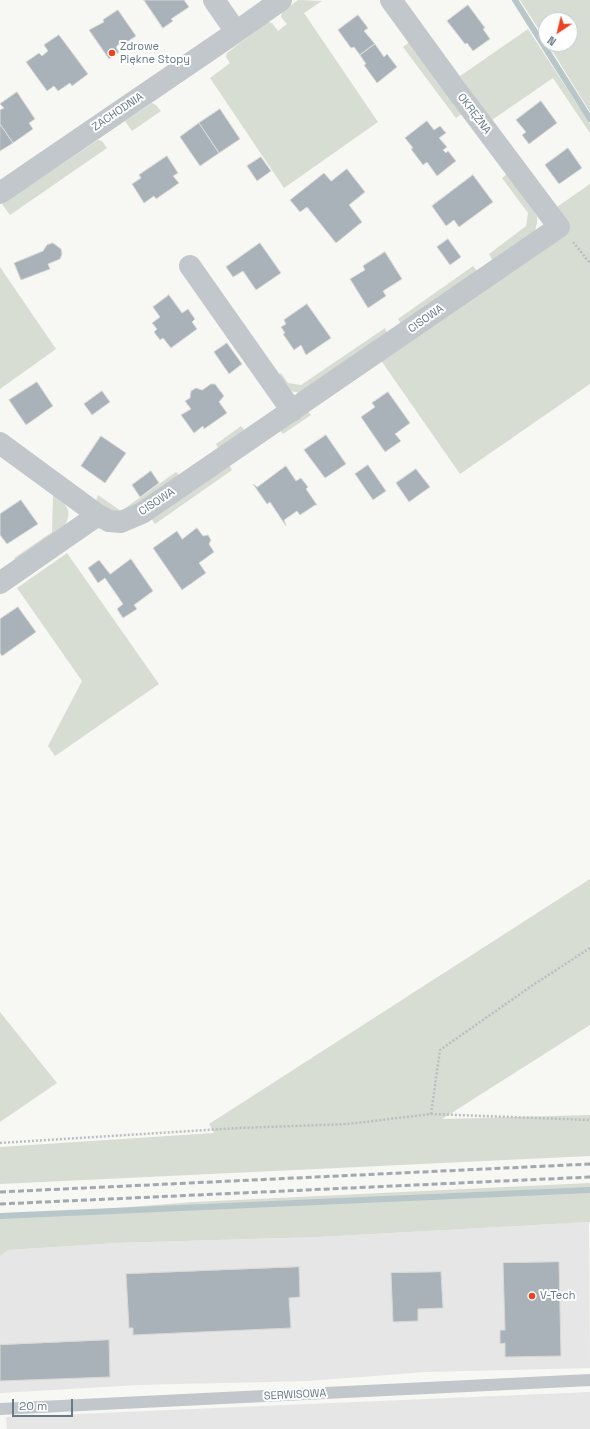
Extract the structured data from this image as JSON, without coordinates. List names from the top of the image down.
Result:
{
  "streets": {
    "street": ["ZACHODNIA", "OKRĘŻNA", "CISOWA"],
    "lane": ["SERWISOWA"]
  },
  "crossings": [
    ["OKRĘŻNA", "CISOWA"]
  ],
  "places": ["Zdrowe Piękne Stopy", "V-Tech"],
  "scale_bar": "20 m",
  "north": "bottom left"
}
